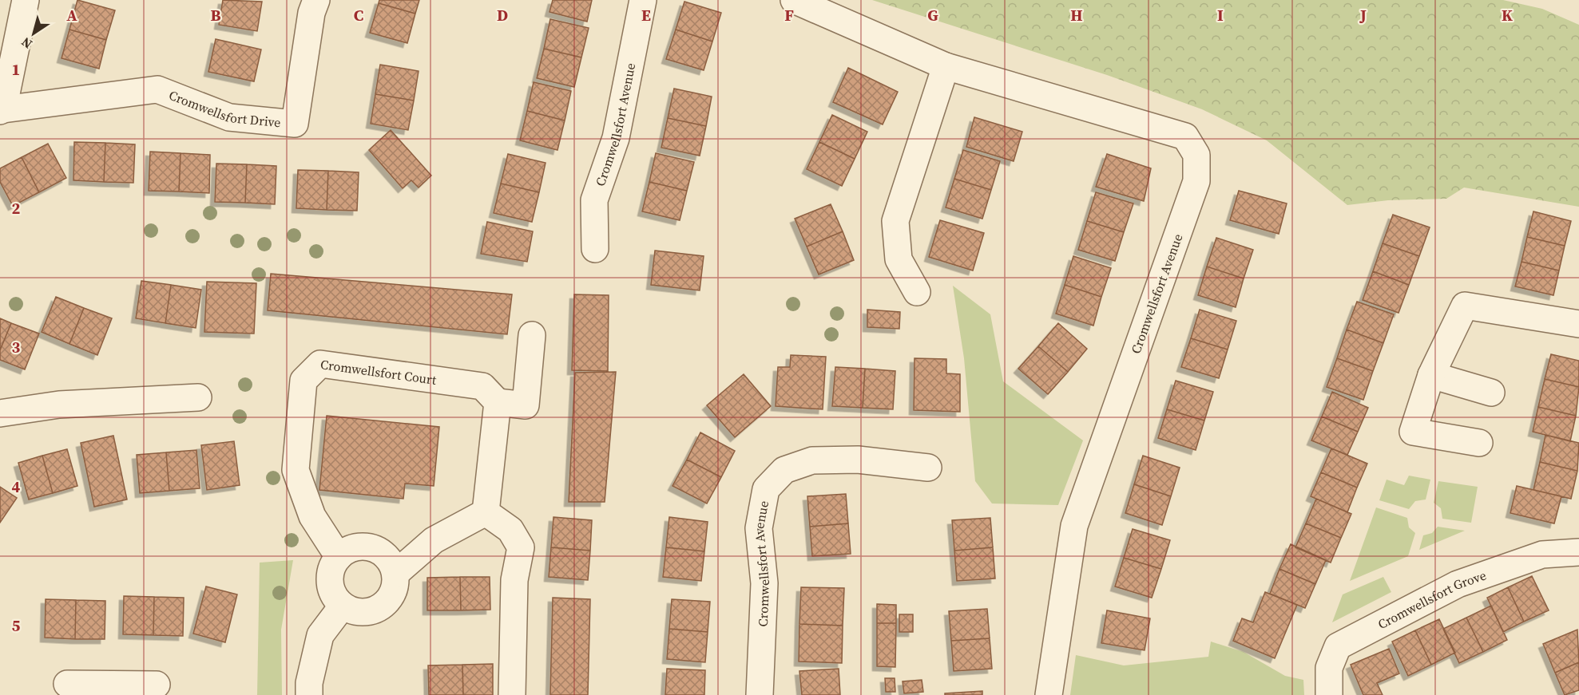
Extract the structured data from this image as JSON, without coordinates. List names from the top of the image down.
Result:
{
  "streets": {
    "street": [
      "Cromwellsfort Drive",
      "Cromwellsfort Avenue",
      "Cromwellsfort Court",
      "Cromwellsfort Grove"
    ]
  },
  "north": "bottom left",
  "grid": {
    "columns": [
      "A",
      "B",
      "C",
      "D",
      "E",
      "F",
      "G",
      "H",
      "I",
      "J",
      "K"
    ],
    "rows": [
      "1",
      "2",
      "3",
      "4",
      "5"
    ]
  }
}
